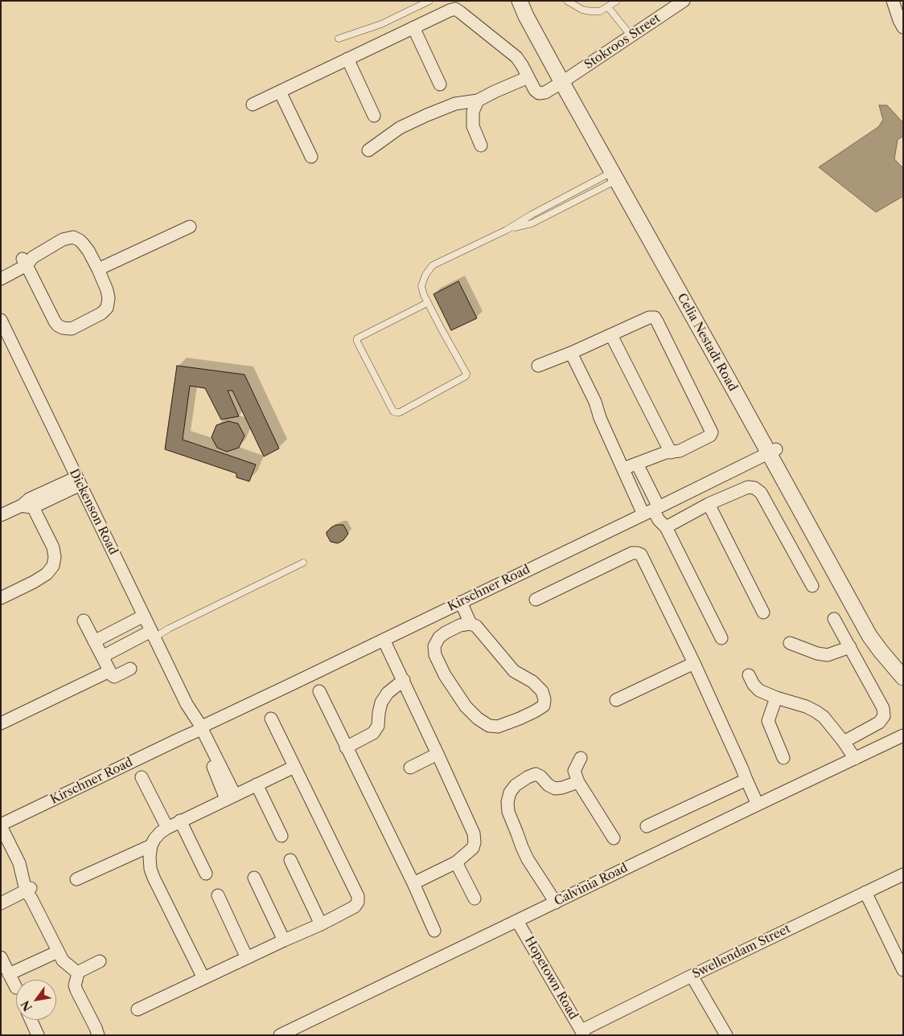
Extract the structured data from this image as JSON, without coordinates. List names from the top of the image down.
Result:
{
  "streets": {
    "street": [
      "Stokroos Street",
      "Celia Nestadt Road",
      "Dickenson Road",
      "Kirschner Road",
      "Calvinia Road",
      "Swellendam Street",
      "Hopetown Road"
    ]
  },
  "crossings": [
    ["Stokroos Street", "Celia Nestadt Road"],
    ["Celia Nestadt Road", "Kirschner Road"],
    ["Dickenson Road", "Kirschner Road"],
    ["Calvinia Road", "Hopetown Road"],
    ["Swellendam Street", "Hopetown Road"]
  ],
  "north": "bottom left"
}
